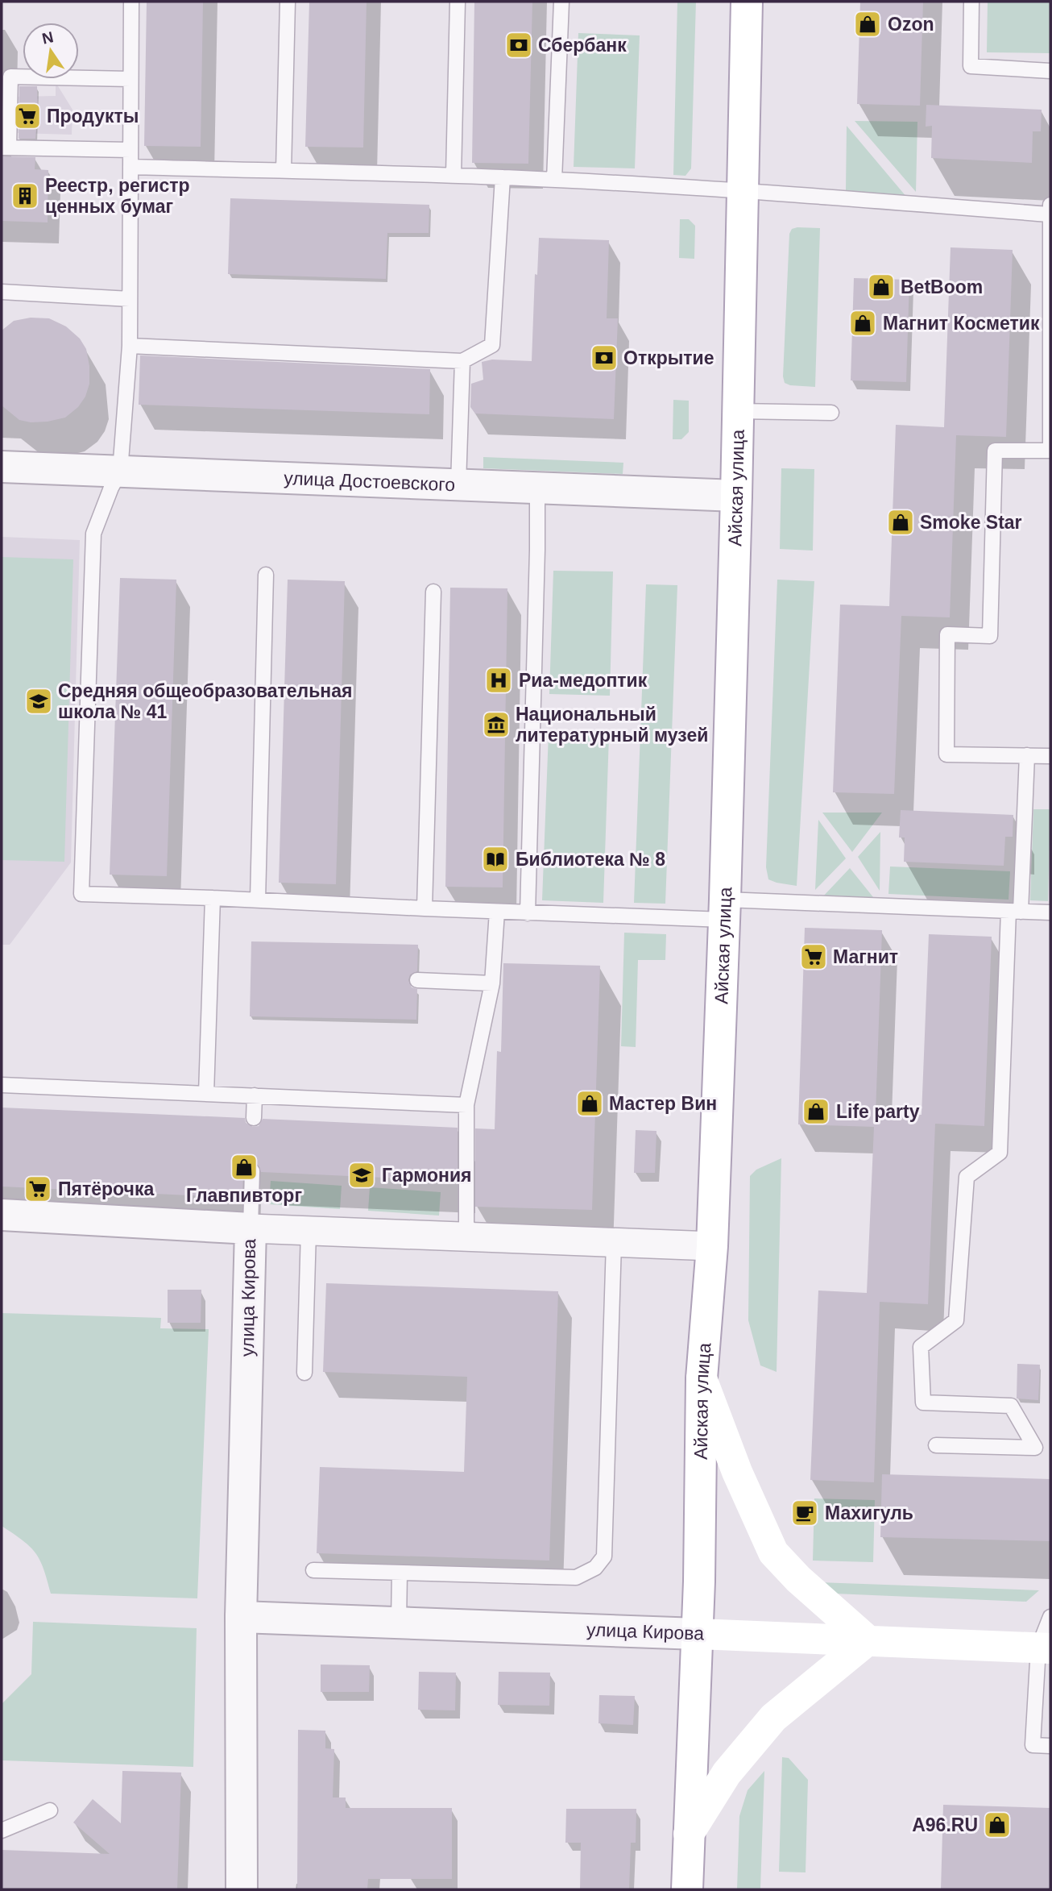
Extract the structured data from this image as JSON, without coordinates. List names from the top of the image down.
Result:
{
  "streets": {
    "main road": ["Айская улица", "улица Кирова"],
    "street": ["улица Достоевского"]
  },
  "crossings": [
    ["улица Достоевского", "Айская улица"],
    ["Айская улица", "улица Кирова"]
  ],
  "places": {
    "shop": [
      "Ozon",
      "BetBoom",
      "Магнит Косметик",
      "Smoke Star",
      "Мастер Вин",
      "Life party",
      "Главпивторг",
      "А96.RU"
    ],
    "bank": ["Сбербанк", "Открытие"],
    "supermarket": ["Продукты", "Магнит", "Пятёрочка"],
    "building": ["Реестр, регистр ценных бумаг"],
    "hospital": ["Риа-медоптик"],
    "school or university": ["Средняя общеобразовательная школа № 41", "Гармония"],
    "museum": ["Национальный литературный музей"],
    "library": ["Библиотека № 8"],
    "cafe": ["Махигуль"]
  },
  "north": "top"
}
